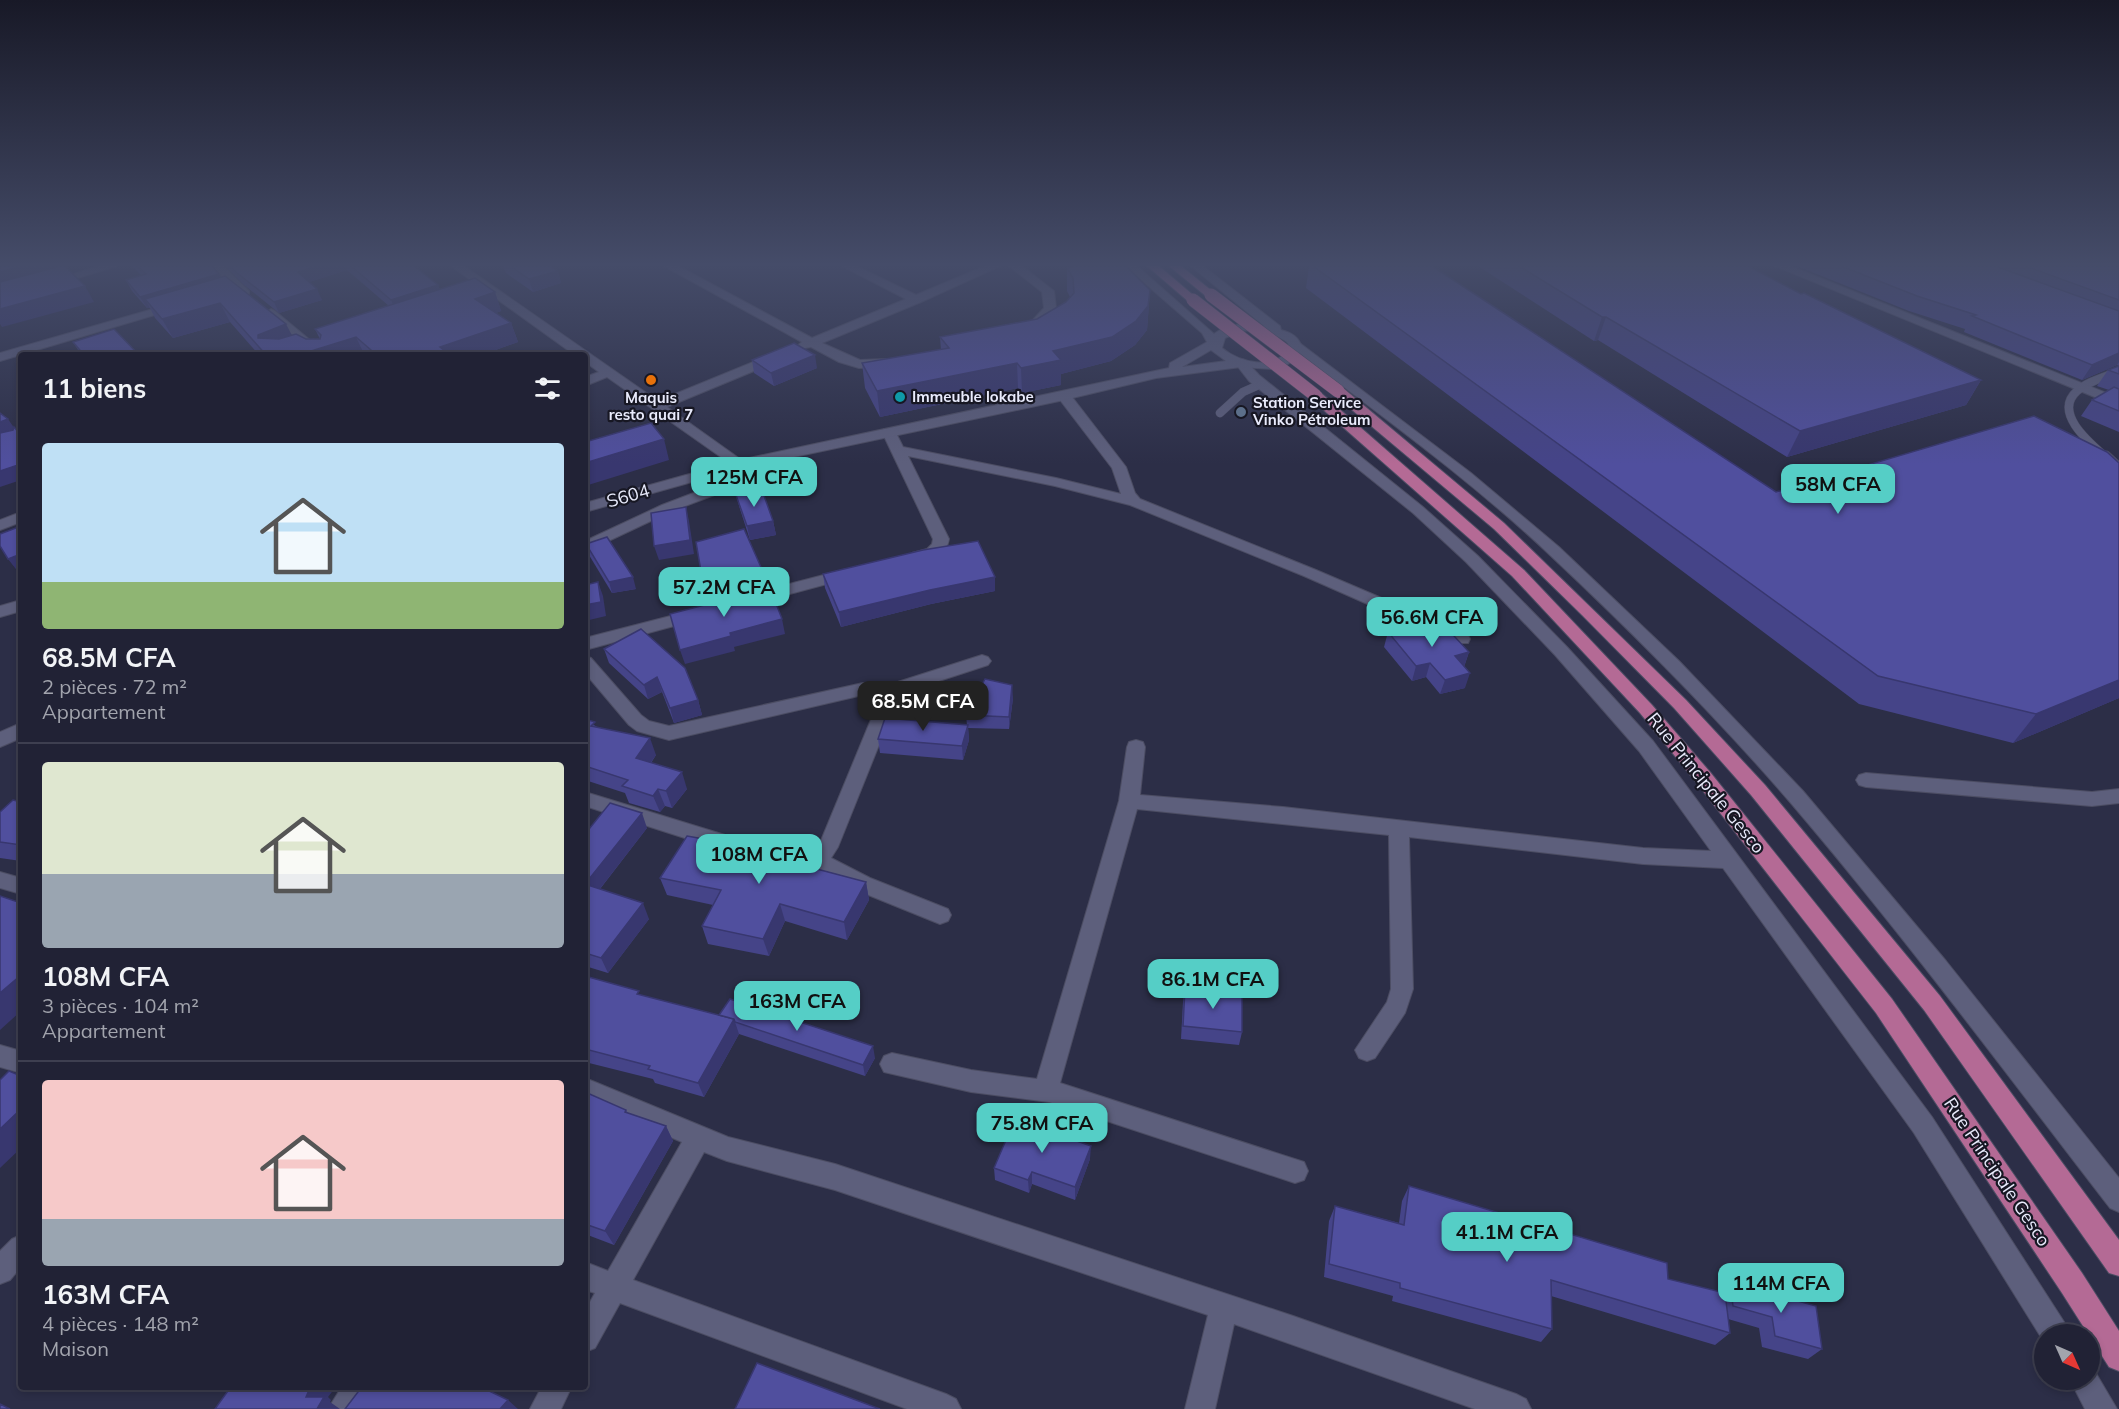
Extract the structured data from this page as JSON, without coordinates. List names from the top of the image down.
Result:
{
  "streets": {
    "main road": ["Rue Principale Gesco"],
    "street": ["S604"]
  },
  "places": ["Maquis resto quai 7", "Immeuble lokabe", "Station Service Vinko Pétroleum"],
  "north": "bottom right",
  "page": {
    "heading": "11 biens",
    "list": [
      {
        "name": "68.5M CFA",
        "note": "2 pièces · 72 m² · Appartement"
      },
      {
        "name": "108M CFA",
        "note": "3 pièces · 104 m² · Appartement"
      },
      {
        "name": "163M CFA",
        "note": "4 pièces · 148 m² · Maison"
      }
    ],
    "price": [
      "125M CFA",
      "58M CFA",
      "57.2M CFA",
      "56.6M CFA",
      "68.5M CFA",
      "108M CFA",
      "86.1M CFA",
      "163M CFA",
      "75.8M CFA",
      "41.1M CFA",
      "114M CFA"
    ]
  }
}
